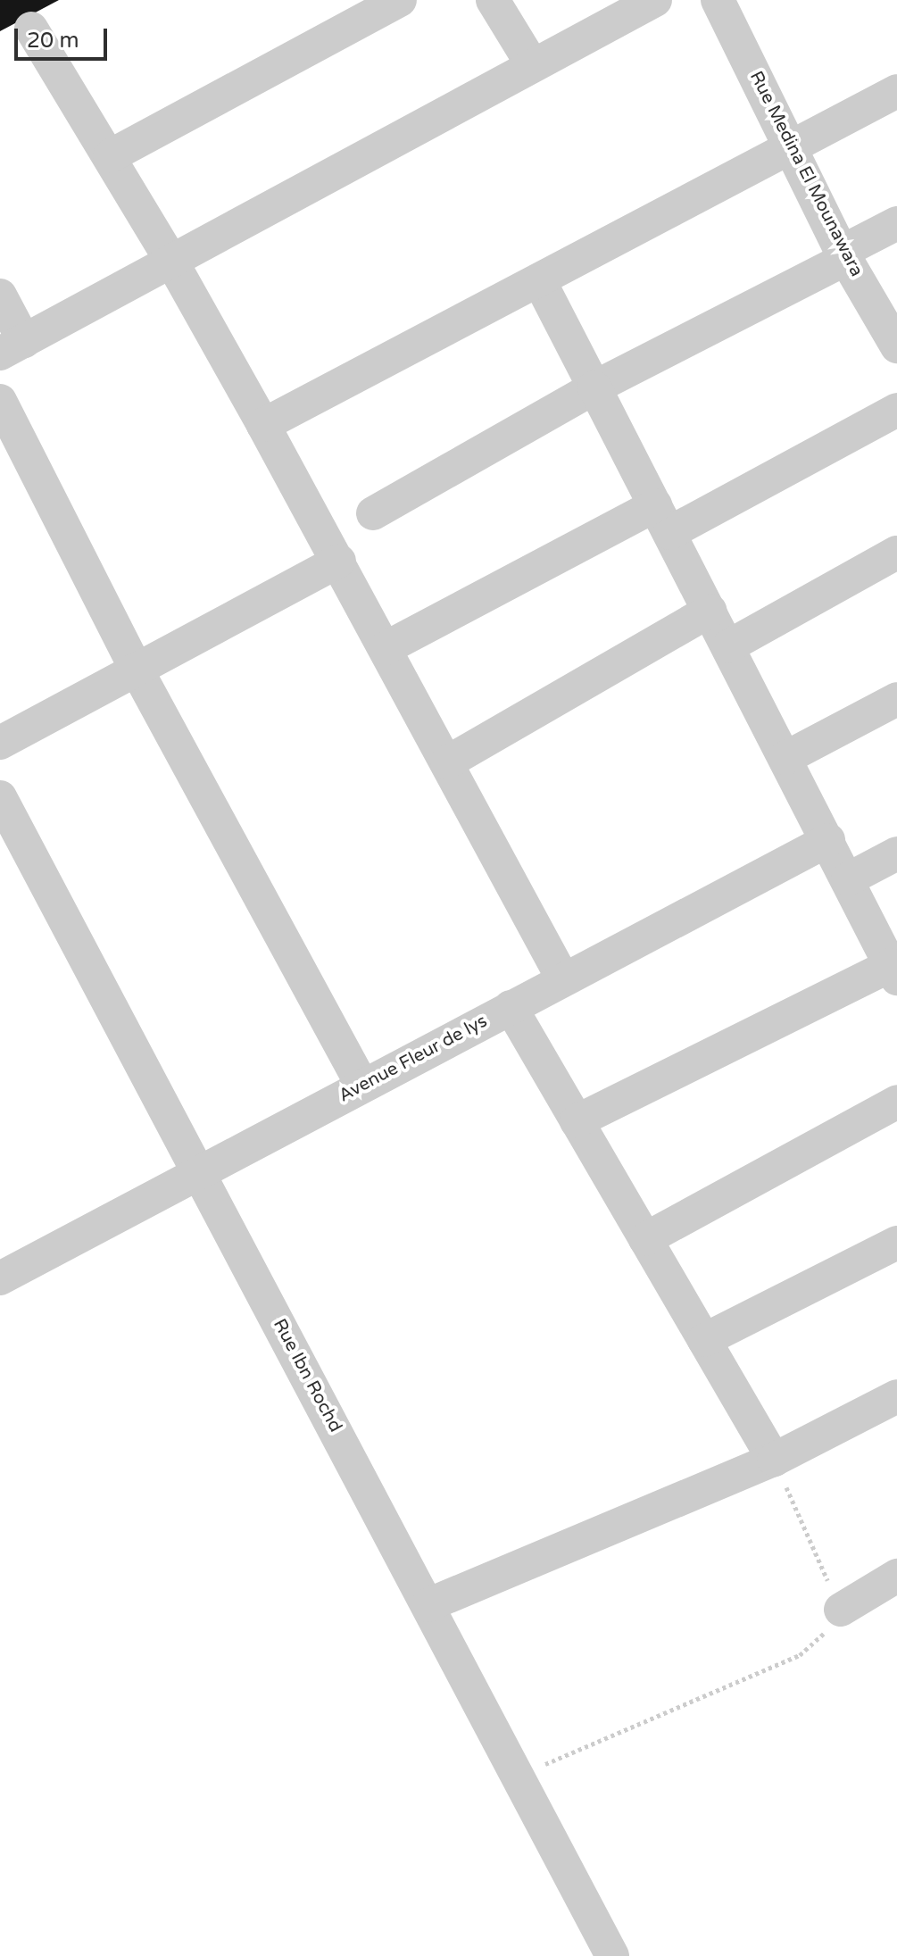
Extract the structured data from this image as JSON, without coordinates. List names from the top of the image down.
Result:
{
  "streets": {
    "street": ["Rue Medina El Mounawara", "Avenue Fleur de lys", "Rue Ibn Rochd"]
  },
  "crossings": [
    ["Avenue Fleur de lys", "Rue Ibn Rochd"]
  ],
  "scale_bar": "20 m"
}
